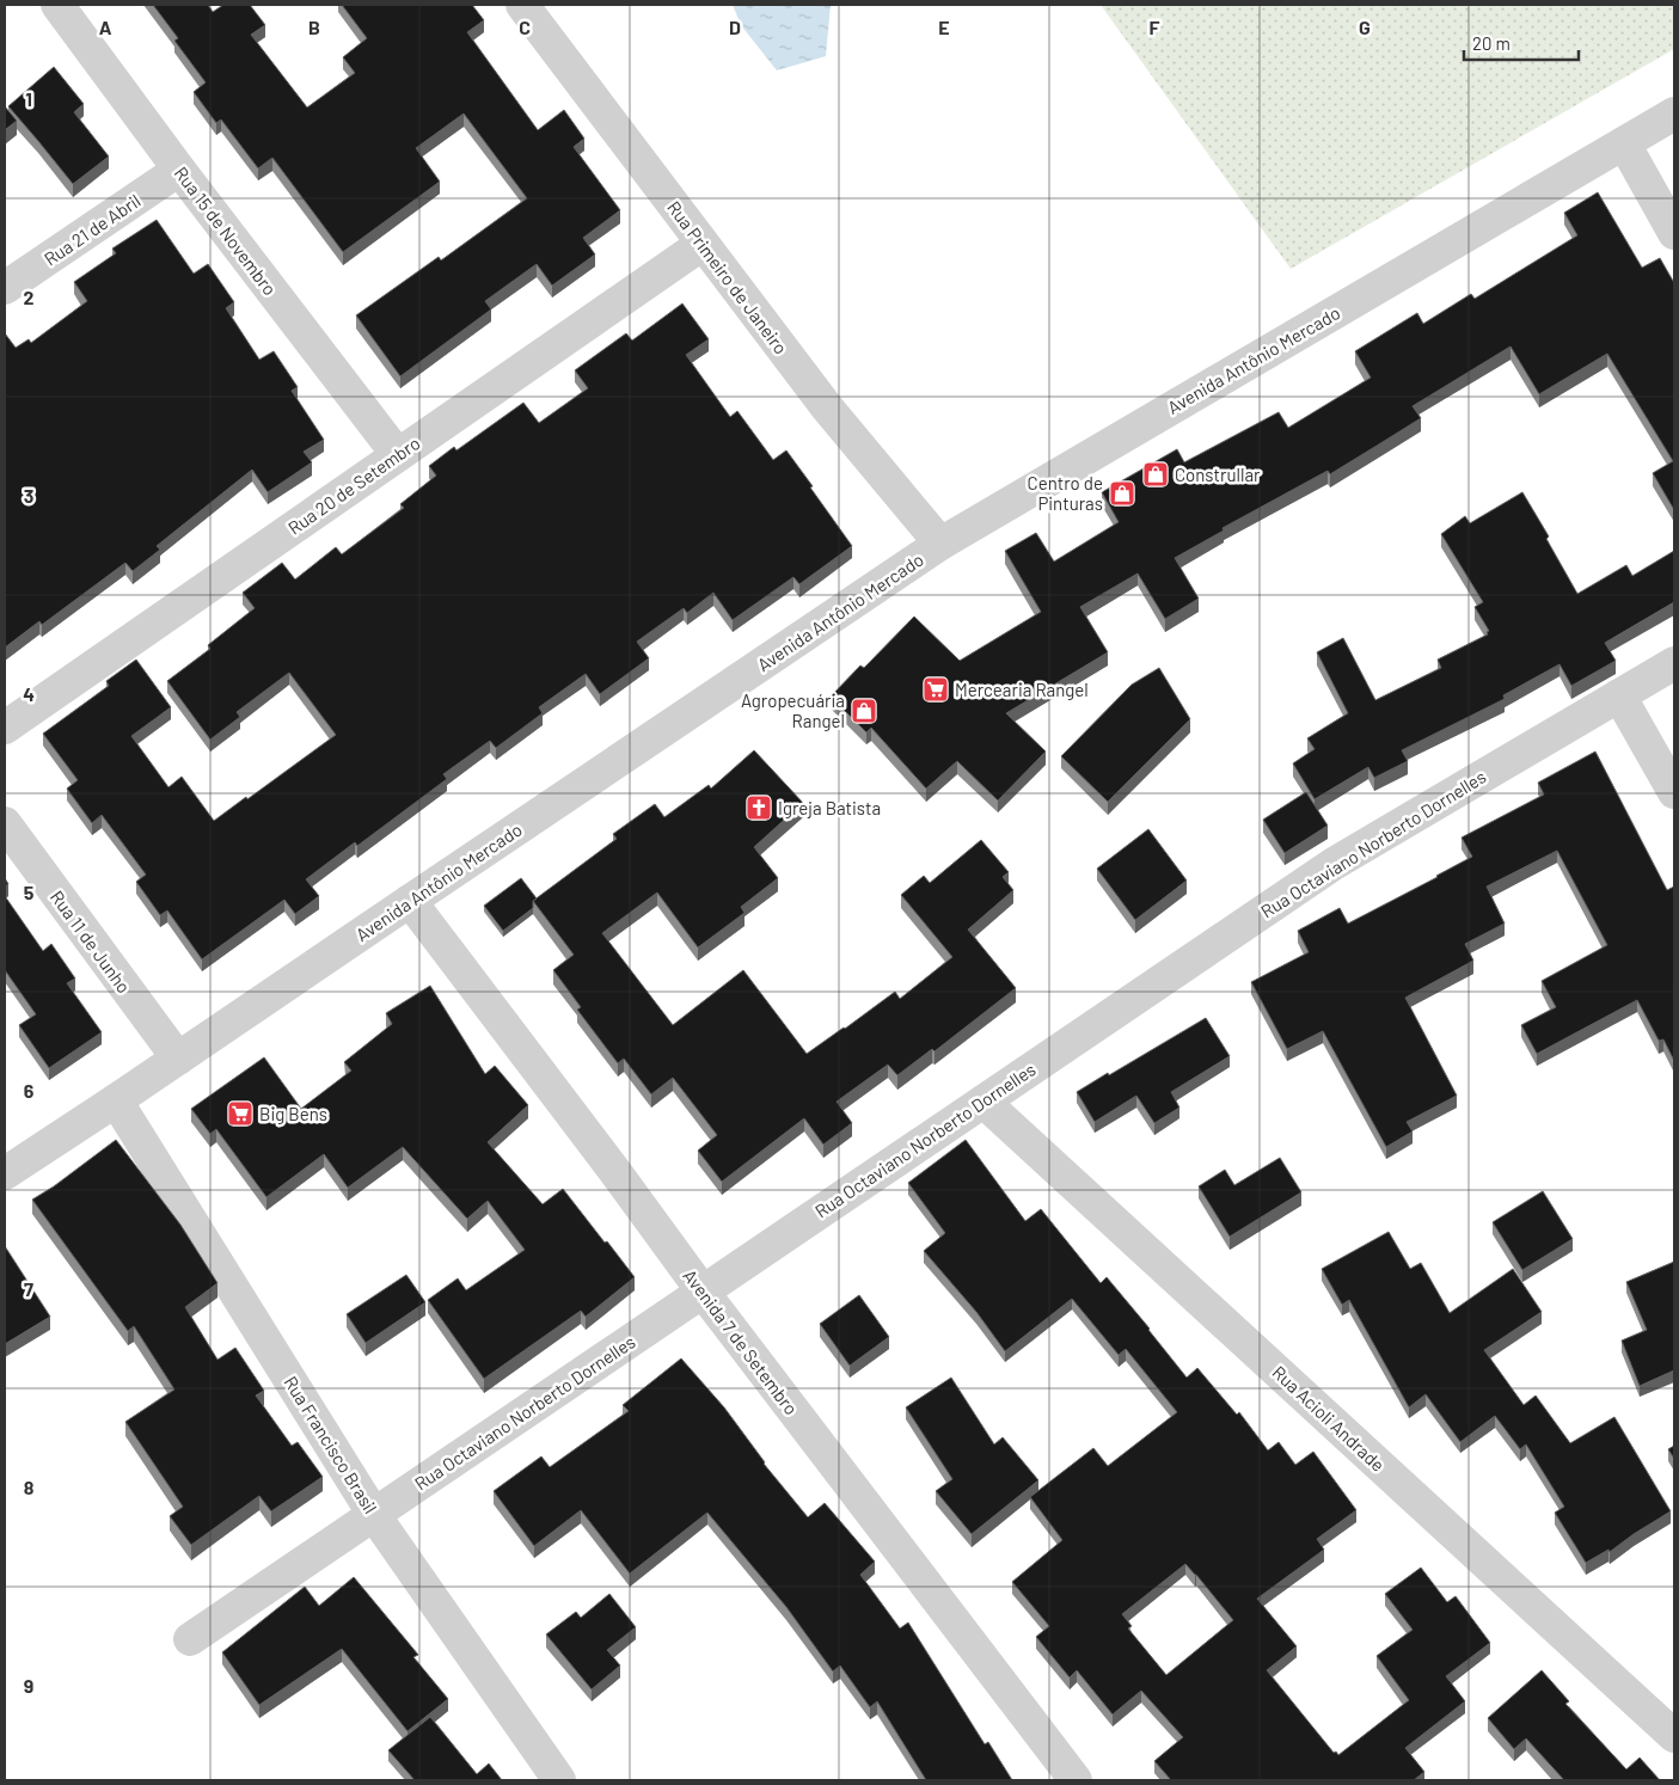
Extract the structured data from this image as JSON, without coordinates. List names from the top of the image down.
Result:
{
  "streets": {
    "street": [
      "Rua 21 de Abril",
      "Rua 15 de Novembro",
      "Rua Primeiro de Janeiro",
      "Avenida Antônio Mercado",
      "Rua 20 de Setembro",
      "Rua Octaviano Norberto Dornelles",
      "Rua 11 de Junho",
      "Avenida 7 de Setembro",
      "Rua Acioli Andrade",
      "Rua Francisco Brasil"
    ]
  },
  "crossings": [
    ["Rua 21 de Abril", "Rua 15 de Novembro"],
    ["Rua 15 de Novembro", "Rua 20 de Setembro"],
    ["Rua Primeiro de Janeiro", "Avenida Antônio Mercado"],
    ["Rua Primeiro de Janeiro", "Rua 20 de Setembro"],
    ["Avenida Antônio Mercado", "Rua 11 de Junho"],
    ["Avenida Antônio Mercado", "Avenida 7 de Setembro"],
    ["Avenida Antônio Mercado", "Rua Francisco Brasil"],
    ["Rua Octaviano Norberto Dornelles", "Avenida 7 de Setembro"],
    ["Rua Octaviano Norberto Dornelles", "Rua Acioli Andrade"],
    ["Rua Octaviano Norberto Dornelles", "Rua Francisco Brasil"]
  ],
  "places": {
    "shop": ["Construllar", "Centro de Pinturas", "Agropecuária Rangel"],
    "supermarket": ["Mercearia Rangel", "Big Bens"],
    "church": ["Igreja Batista"]
  },
  "scale_bar": "20 m",
  "grid": {
    "columns": [
      "A",
      "B",
      "C",
      "D",
      "E",
      "F",
      "G"
    ],
    "rows": [
      "1",
      "2",
      "3",
      "4",
      "5",
      "6",
      "7",
      "8",
      "9"
    ]
  }
}
